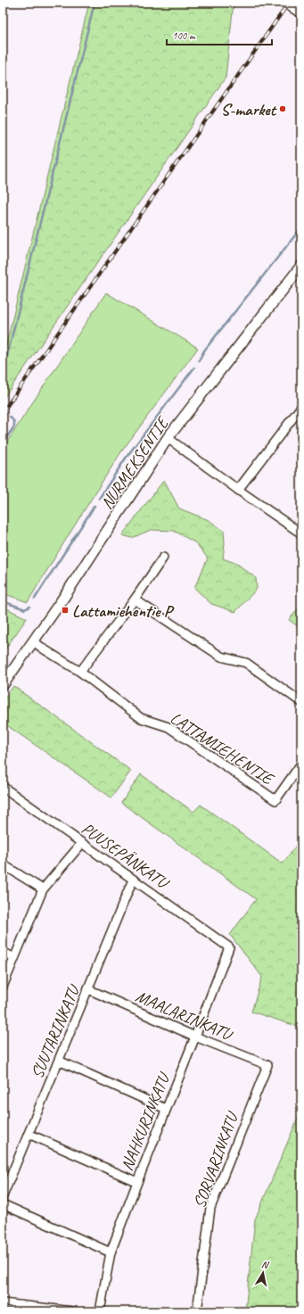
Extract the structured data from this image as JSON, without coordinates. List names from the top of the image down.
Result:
{
  "streets": {
    "street": [
      "NURMEKSENTIE",
      "LATTAMIEHENTIE",
      "PUUSEPÄNKATU",
      "MAALARINKATU",
      "SUUTARINKATU",
      "NAHKURINKATU",
      "SORVARINKATU"
    ]
  },
  "crossings": [
    ["NURMEKSENTIE", "LATTAMIEHENTIE"],
    ["PUUSEPÄNKATU", "SUUTARINKATU"],
    ["PUUSEPÄNKATU", "NAHKURINKATU"],
    ["MAALARINKATU", "SUUTARINKATU"],
    ["MAALARINKATU", "NAHKURINKATU"],
    ["MAALARINKATU", "SORVARINKATU"]
  ],
  "places": {
    "other": ["S-market"],
    "transit": ["Lattamiehentie P"]
  },
  "scale_bar": "100 m",
  "north": "top"
}
